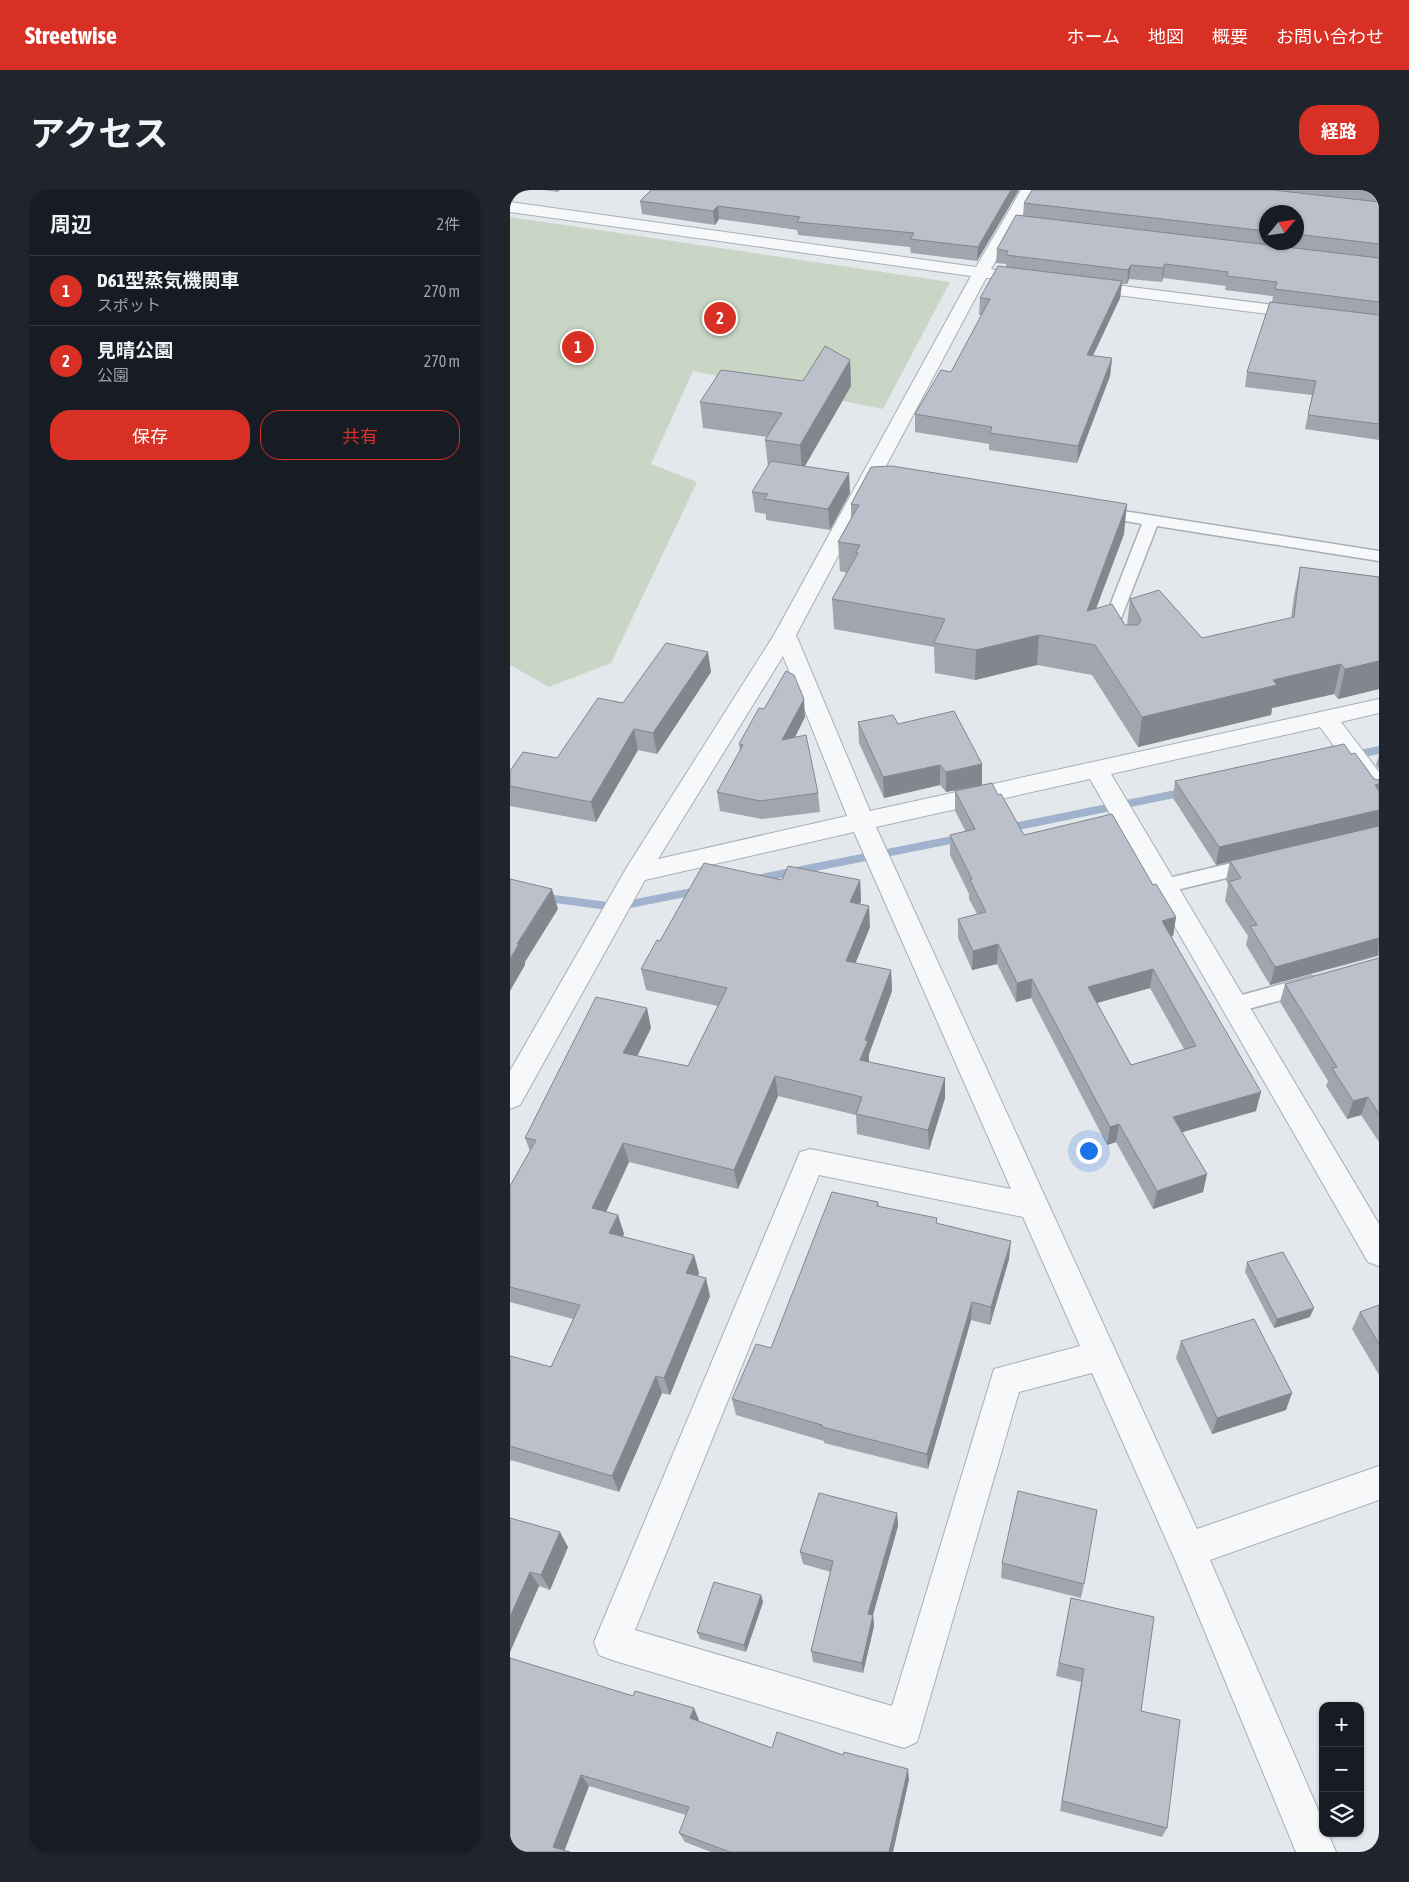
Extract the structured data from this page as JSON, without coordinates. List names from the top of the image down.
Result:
{
  "north": "top right",
  "page": {
    "header": "Streetwise",
    "nav": [
      "ホーム",
      "地図",
      "概要",
      "お問い合わせ"
    ],
    "title": "アクセス",
    "buttons": [
      "経路",
      ["保存", "共有"]
    ],
    "heading": ["周辺", "2件"],
    "list": [
      {
        "mark": "1",
        "name": "D61型蒸気機関車",
        "note": "スポット",
        "value": "270 m"
      },
      {
        "mark": "2",
        "name": "見晴公園",
        "note": "公園",
        "value": "270 m"
      }
    ],
    "pins": ["2", "1"],
    "map_buttons": ["+", "−"]
  }
}
